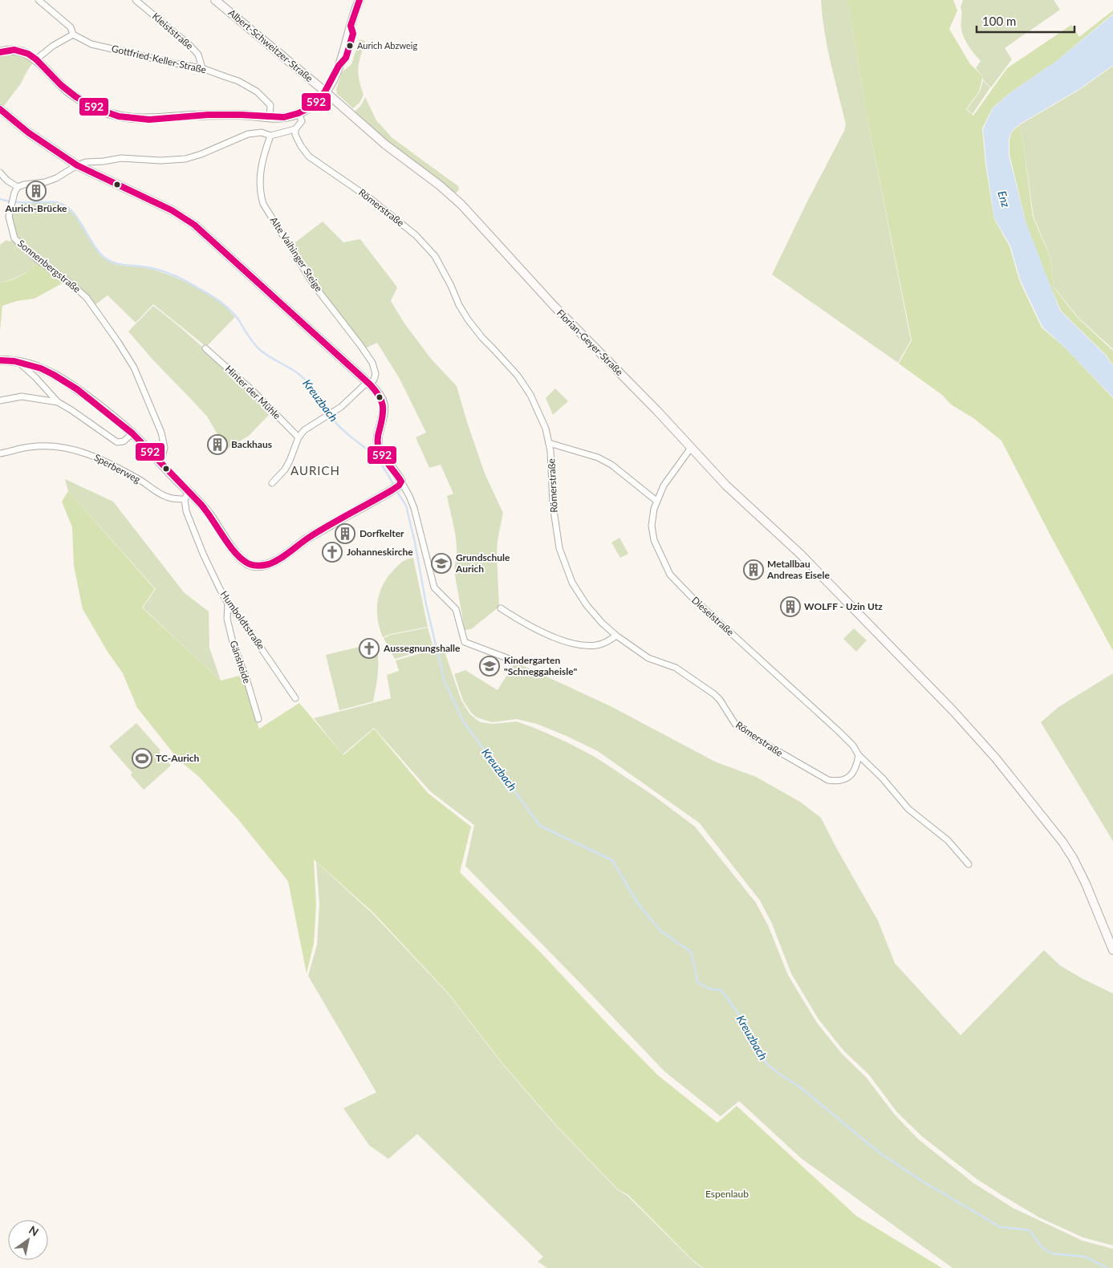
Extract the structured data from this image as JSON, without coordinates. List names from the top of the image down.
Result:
{
  "streets": {
    "main road": ["Albert-Schweitzer-Straße", "Florian-Geyer-Straße"],
    "street": [
      "Kleiststraße",
      "Gottfried-Keller-Straße",
      "Römerstraße",
      "Alte Vaihinger Steige",
      "Sonnenbergstraße",
      "Hinter der Mühle",
      "Sperberweg",
      "Dieselstraße",
      "Humboldtstraße",
      "Gänsheide"
    ]
  },
  "crossings": [
    ["Kleiststraße", "Gottfried-Keller-Straße"],
    ["Albert-Schweitzer-Straße", "Florian-Geyer-Straße"],
    ["Römerstraße", "Dieselstraße"],
    ["Florian-Geyer-Straße", "Dieselstraße"],
    ["Sperberweg", "Humboldtstraße"],
    ["Humboldtstraße", "Gänsheide"]
  ],
  "districts": ["AURICH"],
  "water": ["Enz", "Kreuzbach"],
  "parks": ["Espenlaub"],
  "places": {
    "other": ["Aurich Abzweig"],
    "building": [
      "Aurich-Brücke",
      "Backhaus",
      "Dorfkelter",
      "Metallbau Andreas Eisele",
      "WOLFF - Uzin Utz"
    ],
    "church": ["Johanneskirche", "Aussegnungshalle"],
    "school or university": ["Grundschule Aurich", "Kindergarten \"Schneggaheisle\""],
    "sports": ["TC-Aurich"]
  },
  "lines": ["transit line 592"],
  "scale_bar": "100 m",
  "north": "top right"
}
